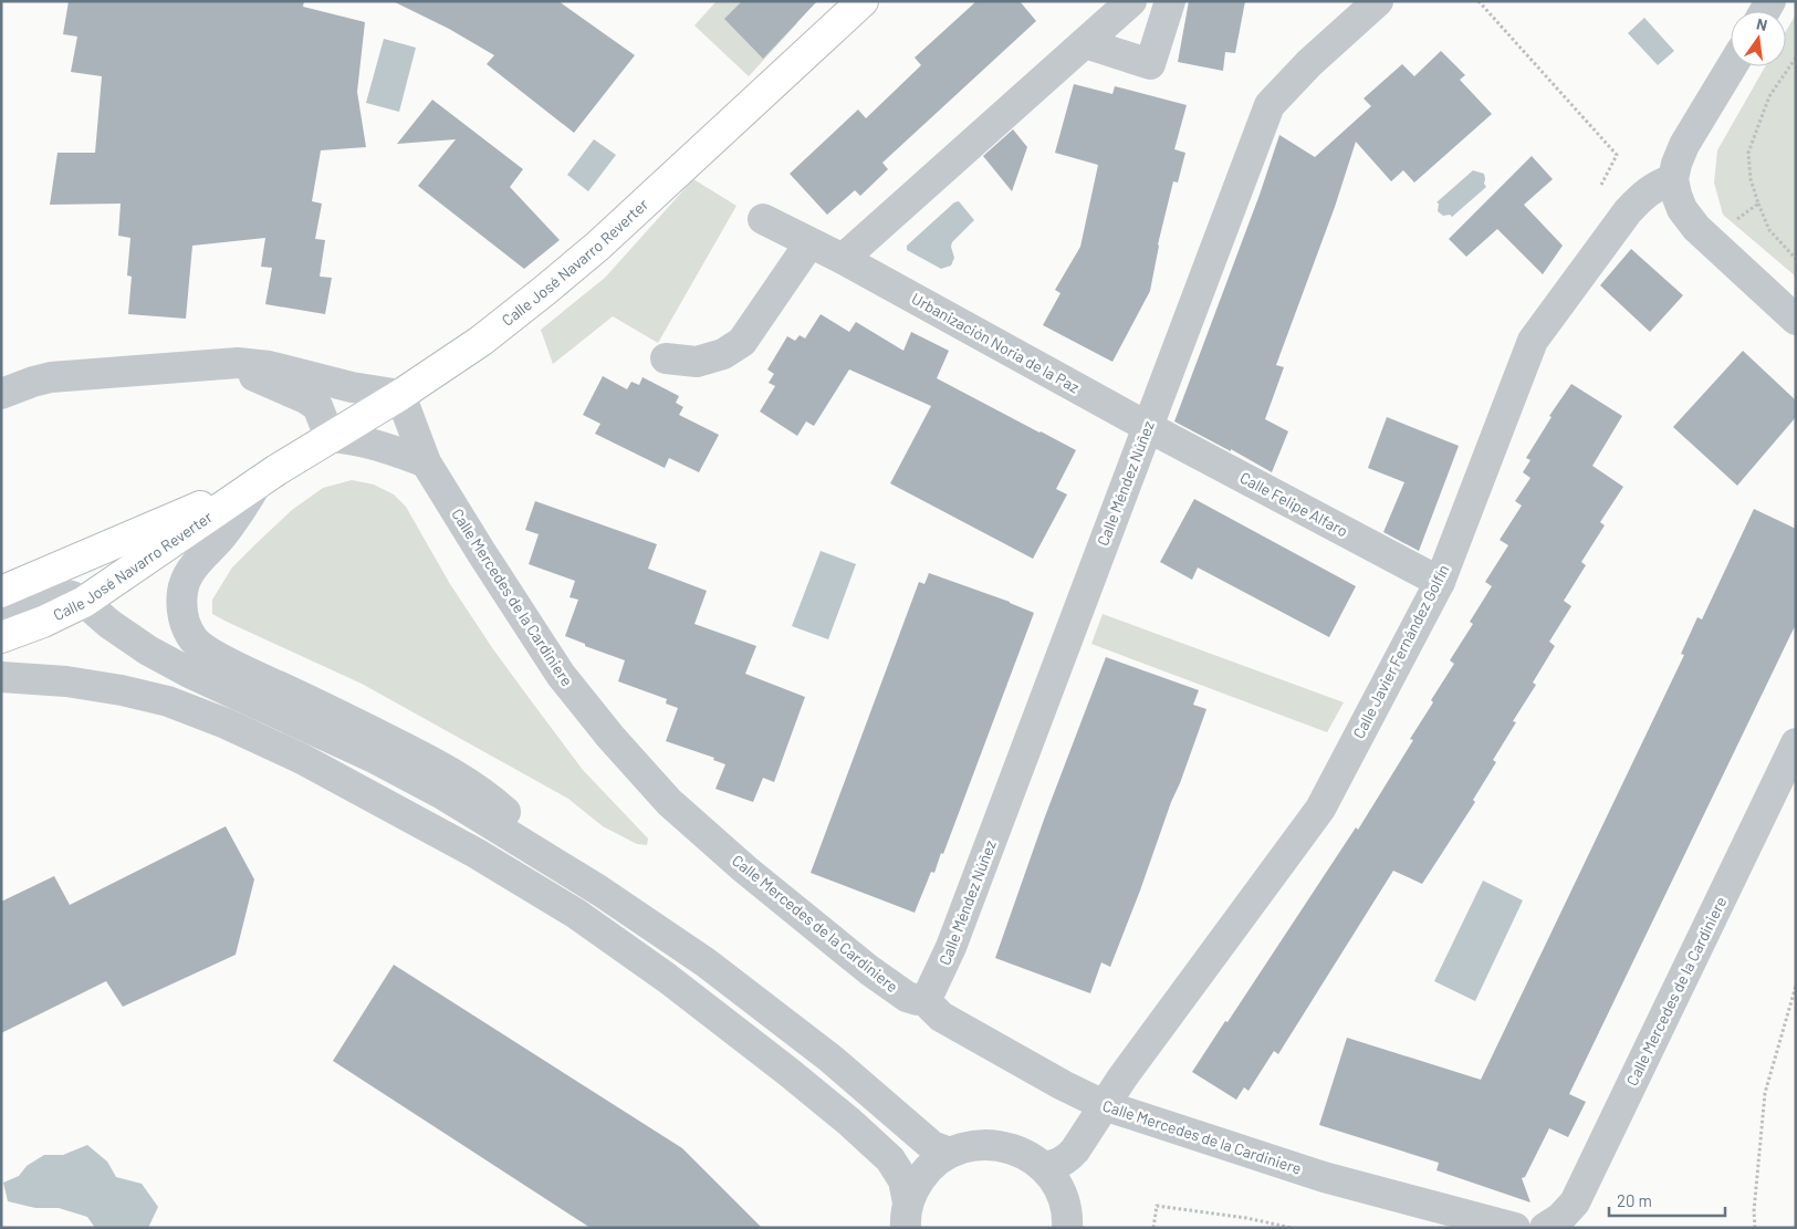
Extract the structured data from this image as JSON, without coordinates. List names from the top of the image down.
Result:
{
  "streets": {
    "main road": ["Calle José Navarro Reverter"],
    "street": [
      "Urbanización Noria de la Paz",
      "Calle Méndez Núñez",
      "Calle Felipe Alfaro",
      "Calle Mercedes de la Cardiniere",
      "Calle Javier Fernández Golfín"
    ]
  },
  "crossings": [
    ["Calle José Navarro Reverter", "Calle Mercedes de la Cardiniere"],
    ["Urbanización Noria de la Paz", "Calle Méndez Núñez"],
    ["Urbanización Noria de la Paz", "Calle Felipe Alfaro"],
    ["Calle Méndez Núñez", "Calle Felipe Alfaro"],
    ["Calle Méndez Núñez", "Calle Mercedes de la Cardiniere"],
    ["Calle Felipe Alfaro", "Calle Javier Fernández Golfín"],
    ["Calle Mercedes de la Cardiniere", "Calle Javier Fernández Golfín"]
  ],
  "scale_bar": "20 m",
  "north": "top"
}
